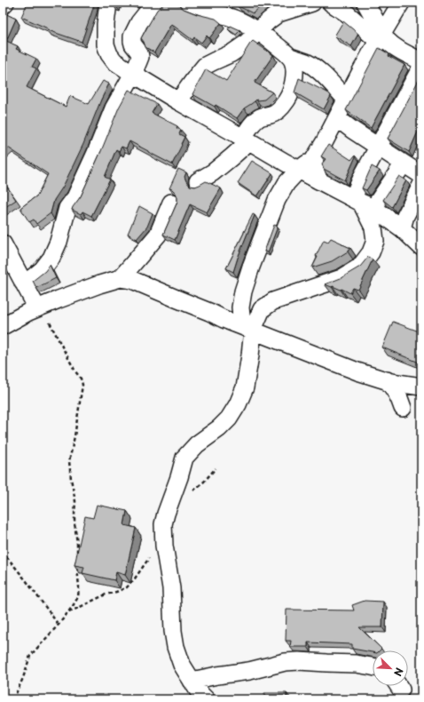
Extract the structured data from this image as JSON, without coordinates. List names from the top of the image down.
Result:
{
  "north": "bottom right"
}
